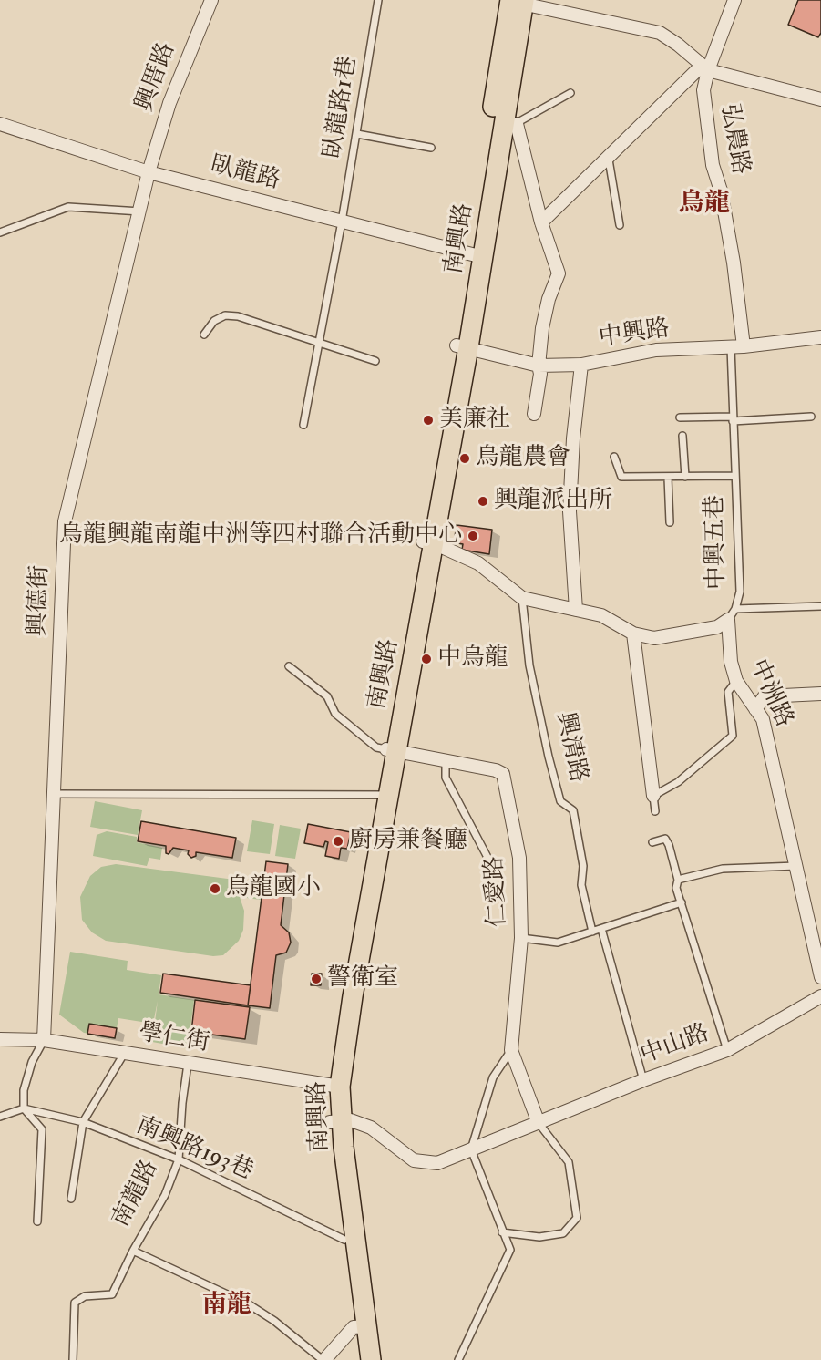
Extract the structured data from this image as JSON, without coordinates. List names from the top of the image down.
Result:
{
  "streets": {
    "main road": ["南興路"],
    "street": [
      "興厝路",
      "弘農路",
      "臥龍路",
      "中興路",
      "興德街",
      "中洲路",
      "仁愛路",
      "學仁街",
      "中山路"
    ],
    "lane": [
      "臥龍路1巷",
      "中興五巷",
      "興清路",
      "南興路193巷",
      "南龍路"
    ]
  },
  "crossings": [
    ["興厝路", "臥龍路"],
    ["興厝路", "興德街"],
    ["臥龍路1巷", "臥龍路"],
    ["弘農路", "中興路"],
    ["弘農路", "中興五巷"],
    ["臥龍路", "南興路"],
    ["臥龍路", "興德街"],
    ["南興路", "中興路"],
    ["南興路", "仁愛路"],
    ["南興路", "學仁街"],
    ["南興路", "中山路"],
    ["南興路", "南興路193巷"],
    ["中興路", "中興五巷"],
    ["中興五巷", "中洲路"],
    ["興德街", "學仁街"],
    ["仁愛路", "中山路"],
    ["學仁街", "南龍路"],
    ["南興路193巷", "南龍路"]
  ],
  "districts": ["烏龍", "南龍"],
  "places": [
    "美廉社",
    "烏龍農會",
    "興龍派出所",
    "烏龍興龍南龍中洲等四村聯合活動中心",
    "中烏龍",
    "廚房兼餐廳",
    "烏龍國小",
    "警衛室"
  ]
}
